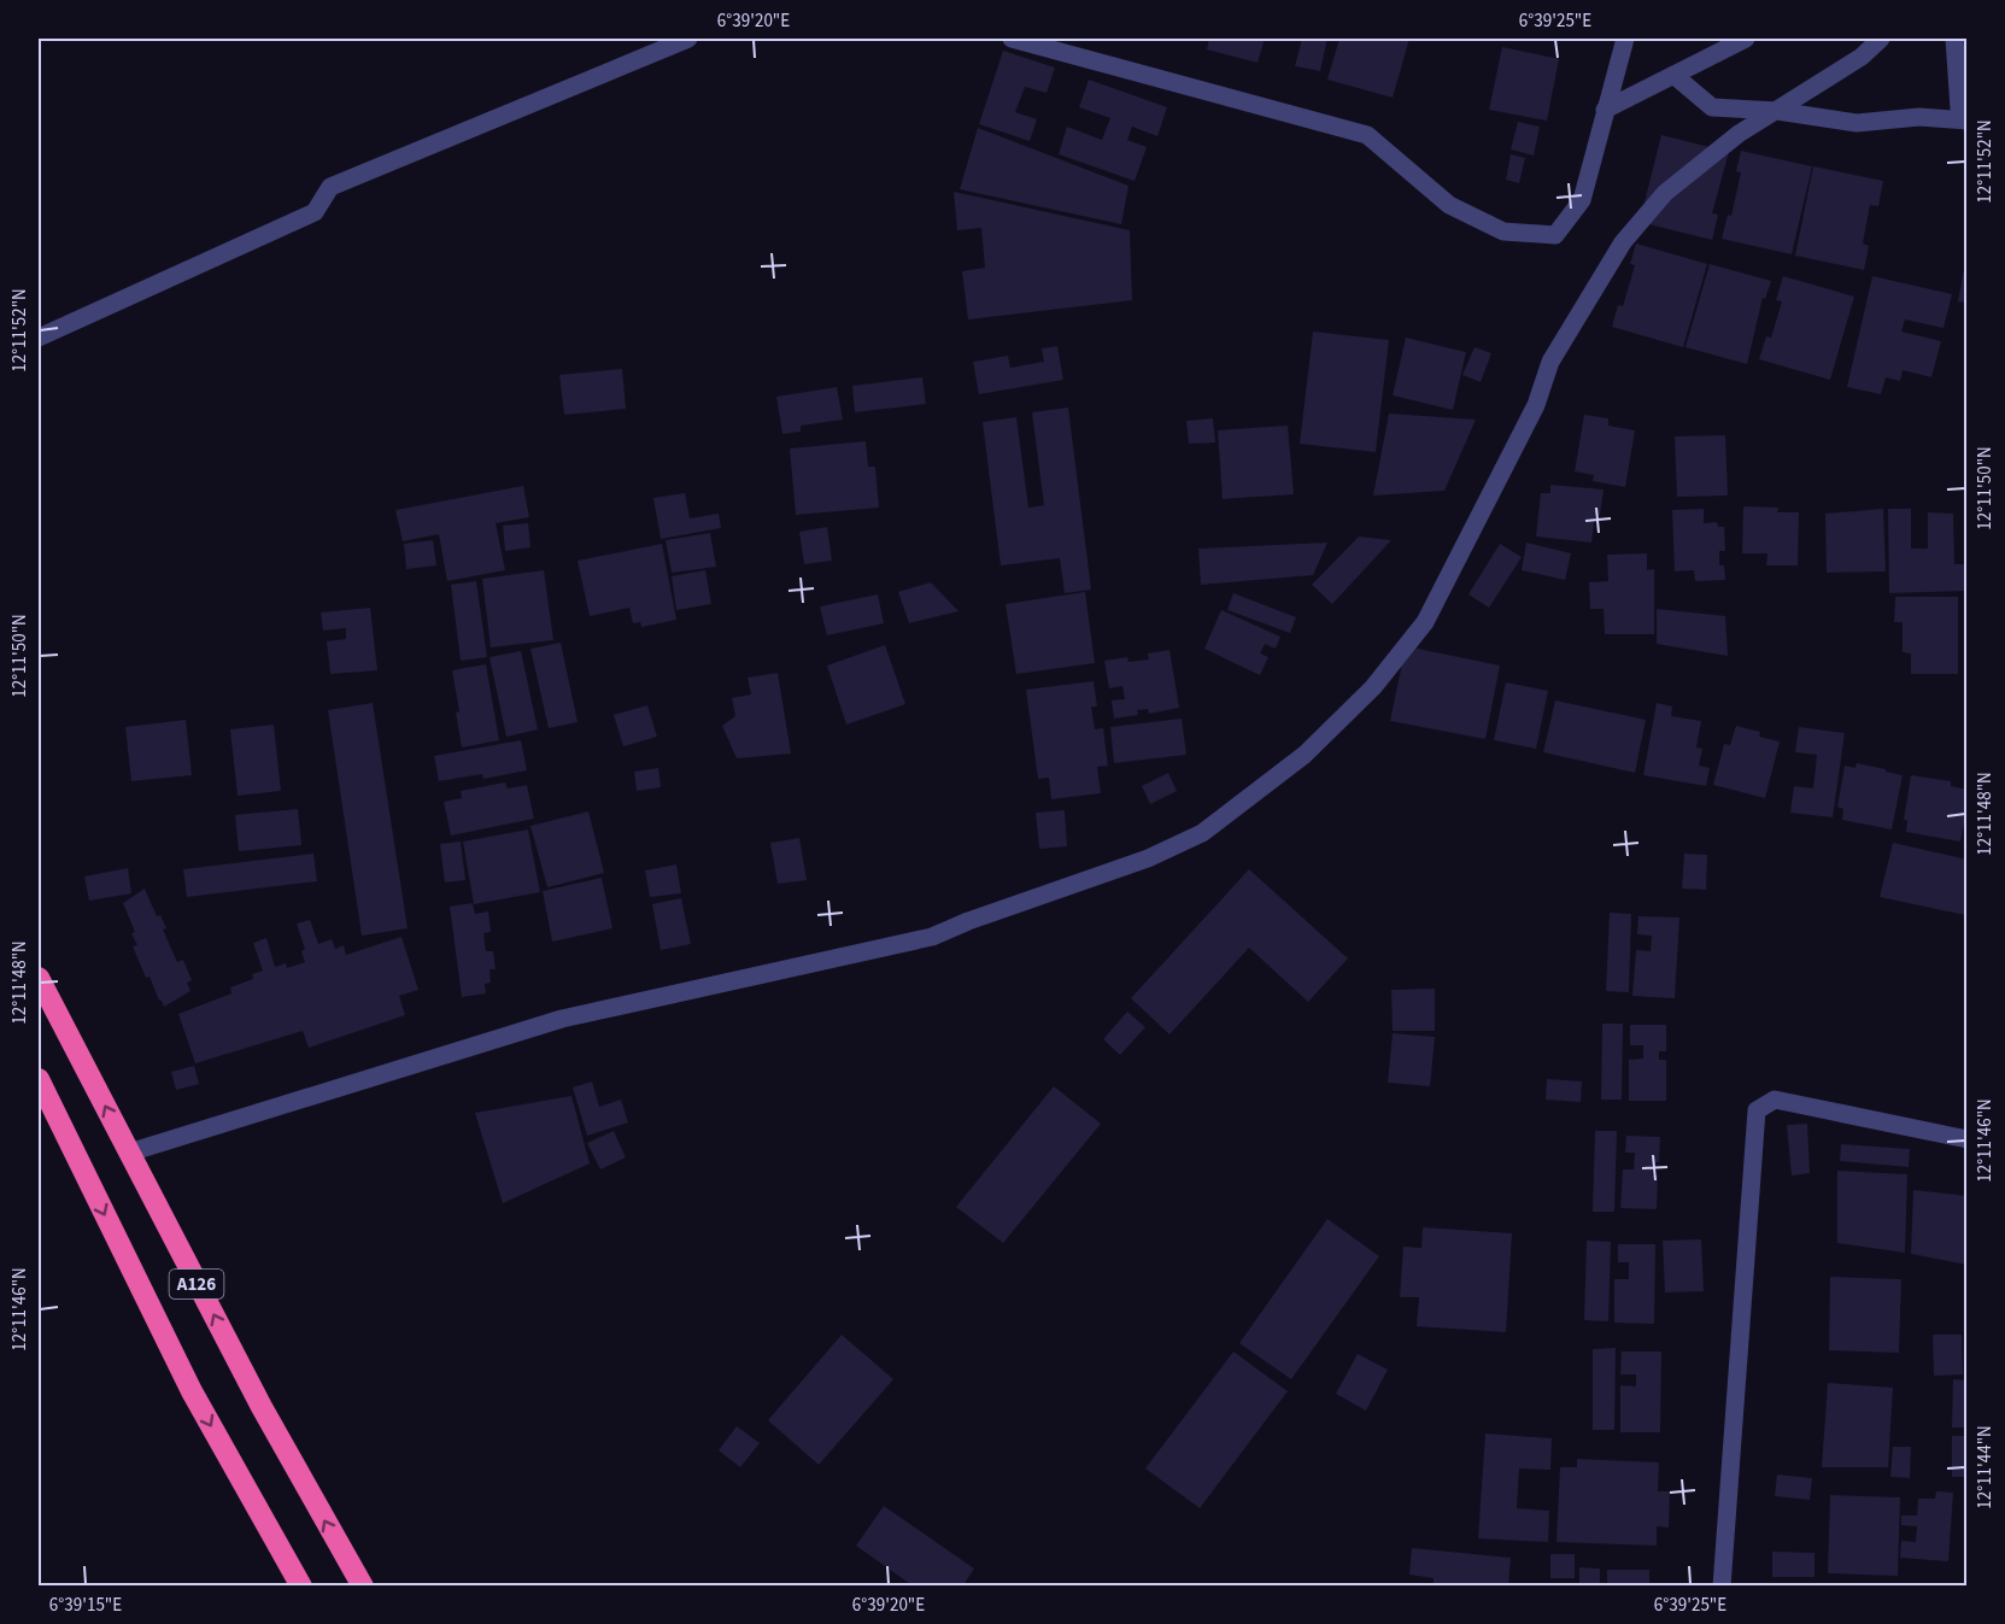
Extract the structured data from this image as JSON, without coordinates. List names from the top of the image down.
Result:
{
  "streets": {
    "highway": ["A126"]
  },
  "coordinates": [
    "6°39'20\"E",
    "6°39'25\"E",
    "12°11'52\"N",
    "12°11'50\"N",
    "12°11'48\"N",
    "12°11'46\"N",
    "12°11'44\"N",
    "6°39'15\"E"
  ]
}
